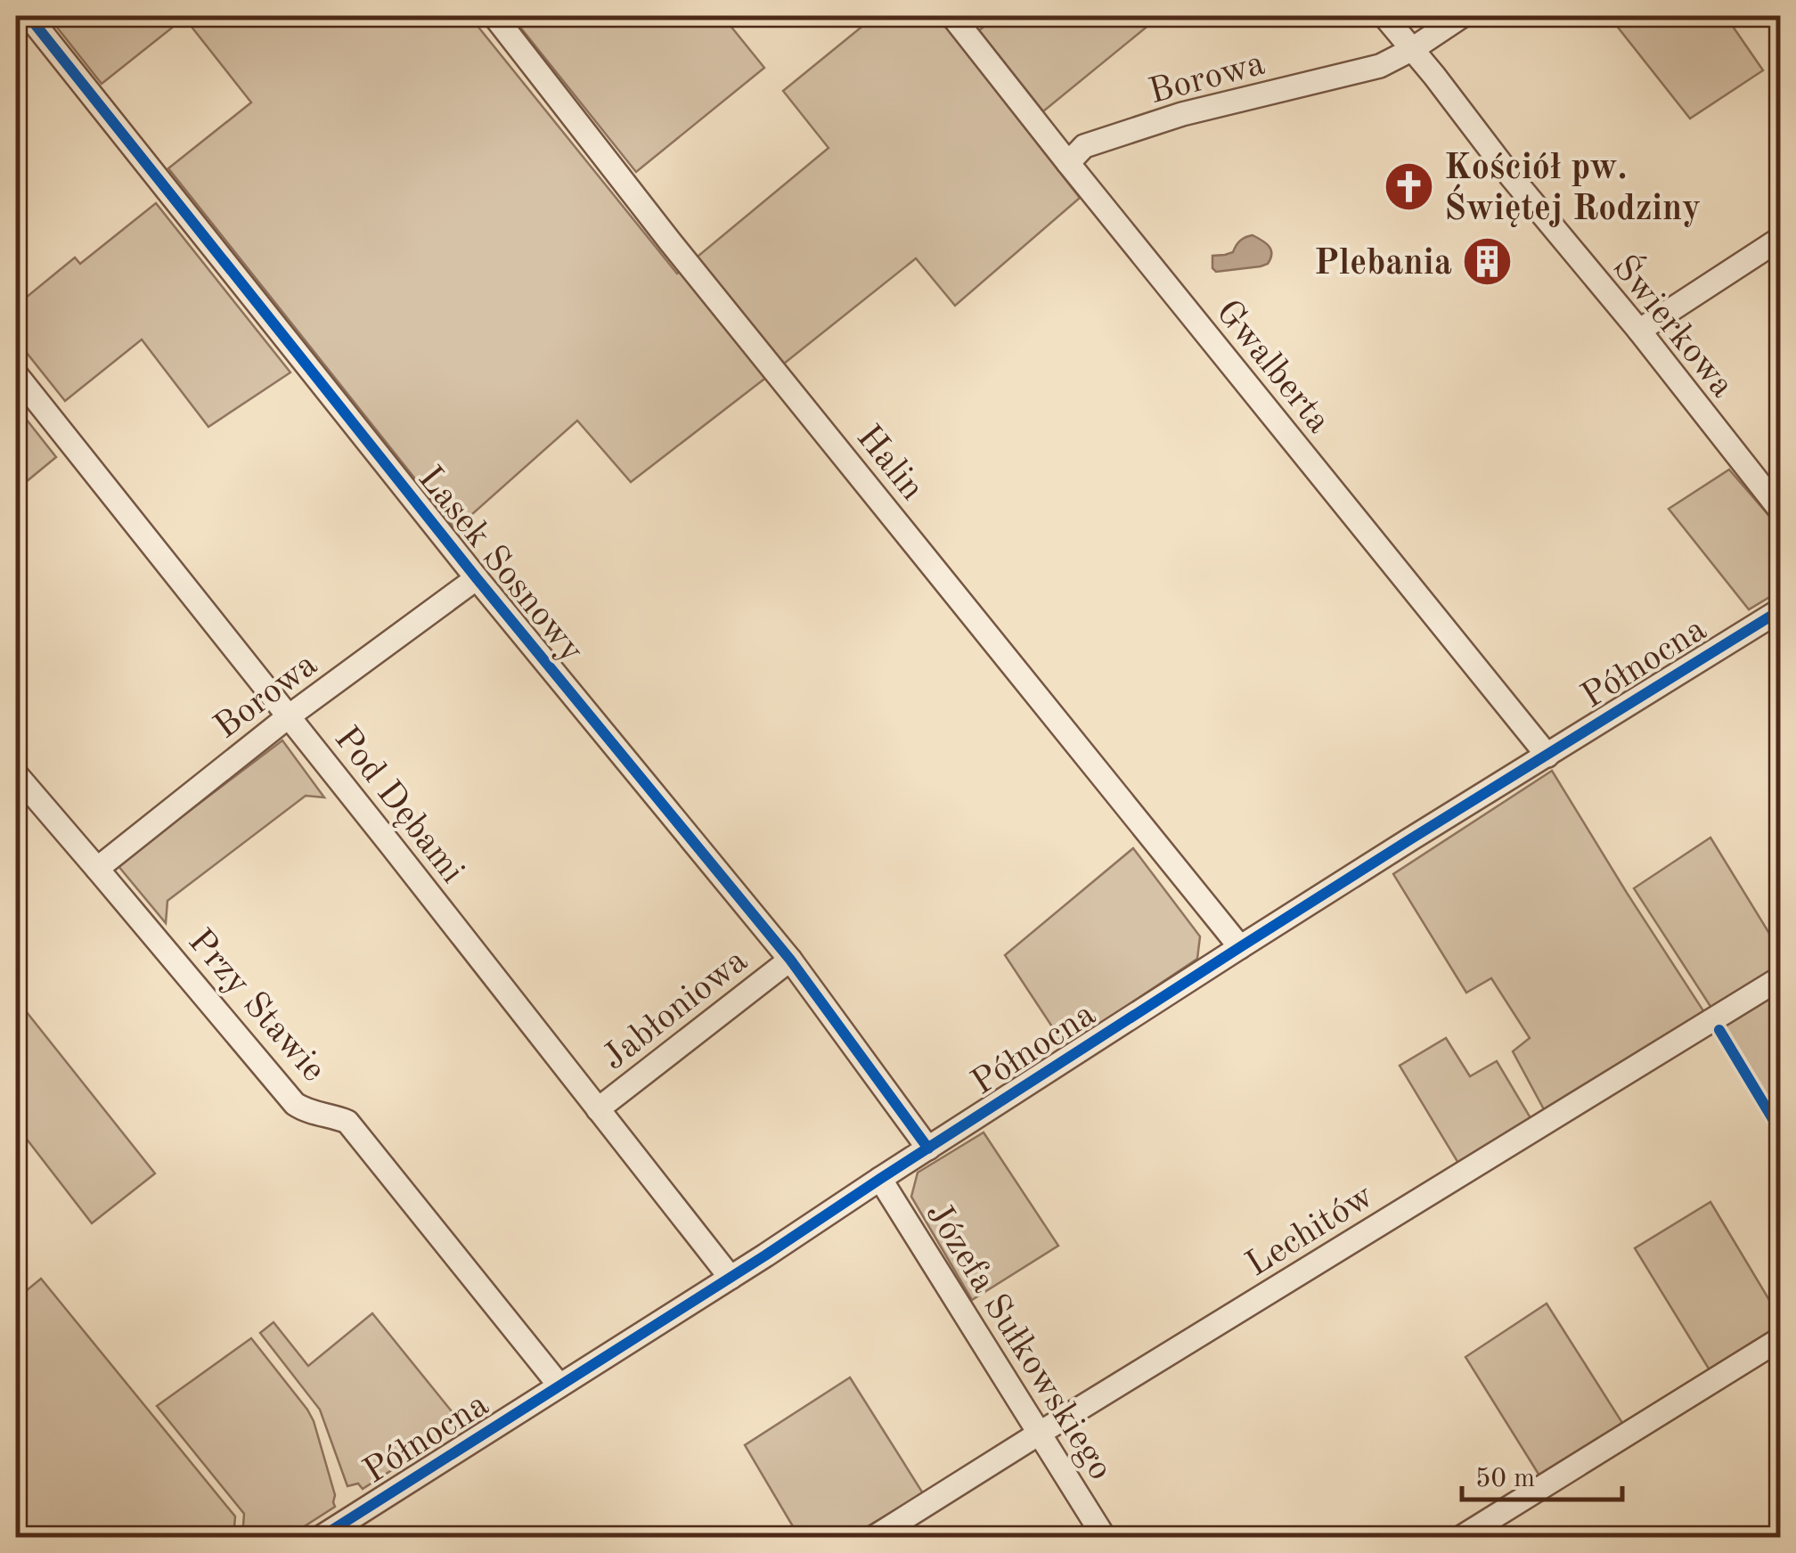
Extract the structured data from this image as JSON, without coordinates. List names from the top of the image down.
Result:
{
  "streets": {
    "street": [
      "Borowa",
      "Świerkowa",
      "Gwalberta",
      "Halin",
      "Lasek Sosnowy",
      "Północna",
      "Pod Dębami",
      "Przy Stawie",
      "Jabłoniowa",
      "Lechitów",
      "Józefa Sułkowskiego"
    ]
  },
  "crossings": [
    ["Borowa", "Świerkowa"],
    ["Borowa", "Gwalberta"],
    ["Borowa", "Lasek Sosnowy"],
    ["Borowa", "Pod Dębami"],
    ["Borowa", "Przy Stawie"],
    ["Gwalberta", "Północna"],
    ["Halin", "Północna"],
    ["Lasek Sosnowy", "Północna"],
    ["Lasek Sosnowy", "Jabłoniowa"],
    ["Północna", "Pod Dębami"],
    ["Północna", "Przy Stawie"],
    ["Północna", "Józefa Sułkowskiego"],
    ["Pod Dębami", "Jabłoniowa"],
    ["Lechitów", "Józefa Sułkowskiego"]
  ],
  "places": {
    "church": ["Kościół pw. Świętej Rodziny"],
    "building": ["Plebania"]
  },
  "scale_bar": "50 m"
}
